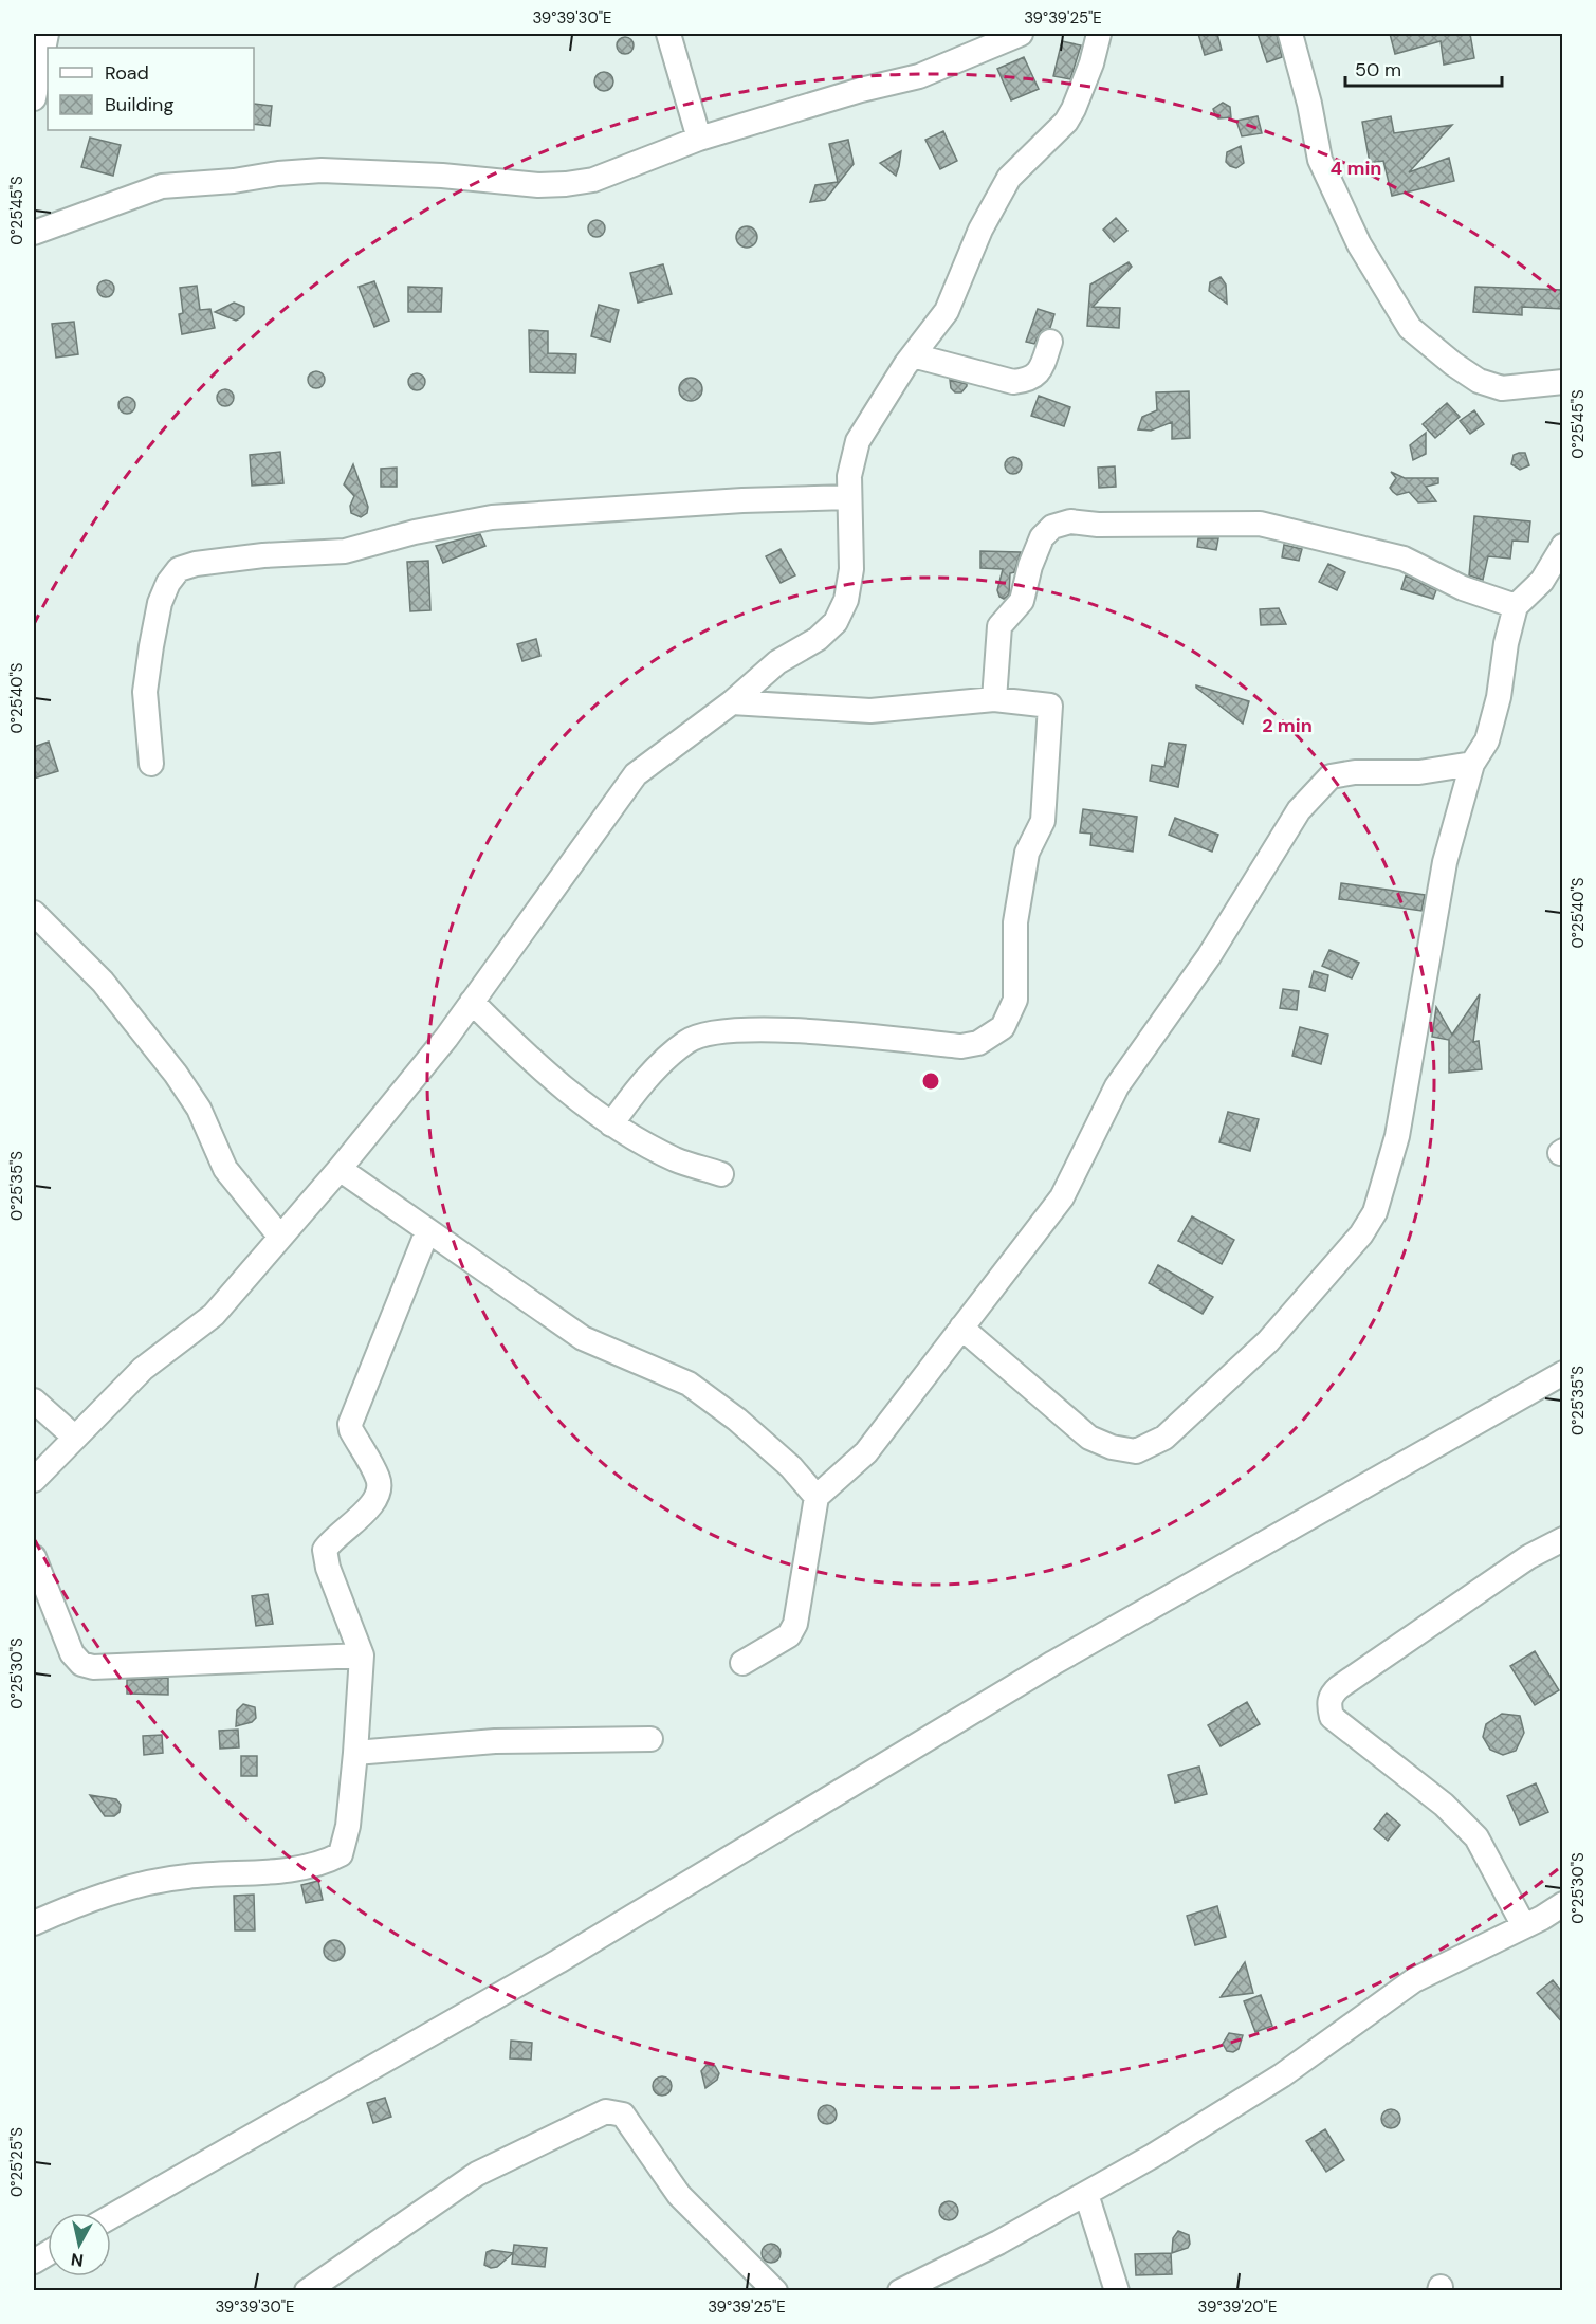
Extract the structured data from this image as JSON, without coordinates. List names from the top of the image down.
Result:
{
  "legend": ["Road", "Building"],
  "scale_bar": "50 m",
  "north": "bottom",
  "coordinates": [
    "39°39'30\"E",
    "39°39'25\"E",
    "0°25'45\"S",
    "0°25'40\"S",
    "0°25'35\"S",
    "0°25'30\"S",
    "0°25'25\"S",
    "39°39'20\"E"
  ],
  "rings": ["4 min", "2 min"]
}
